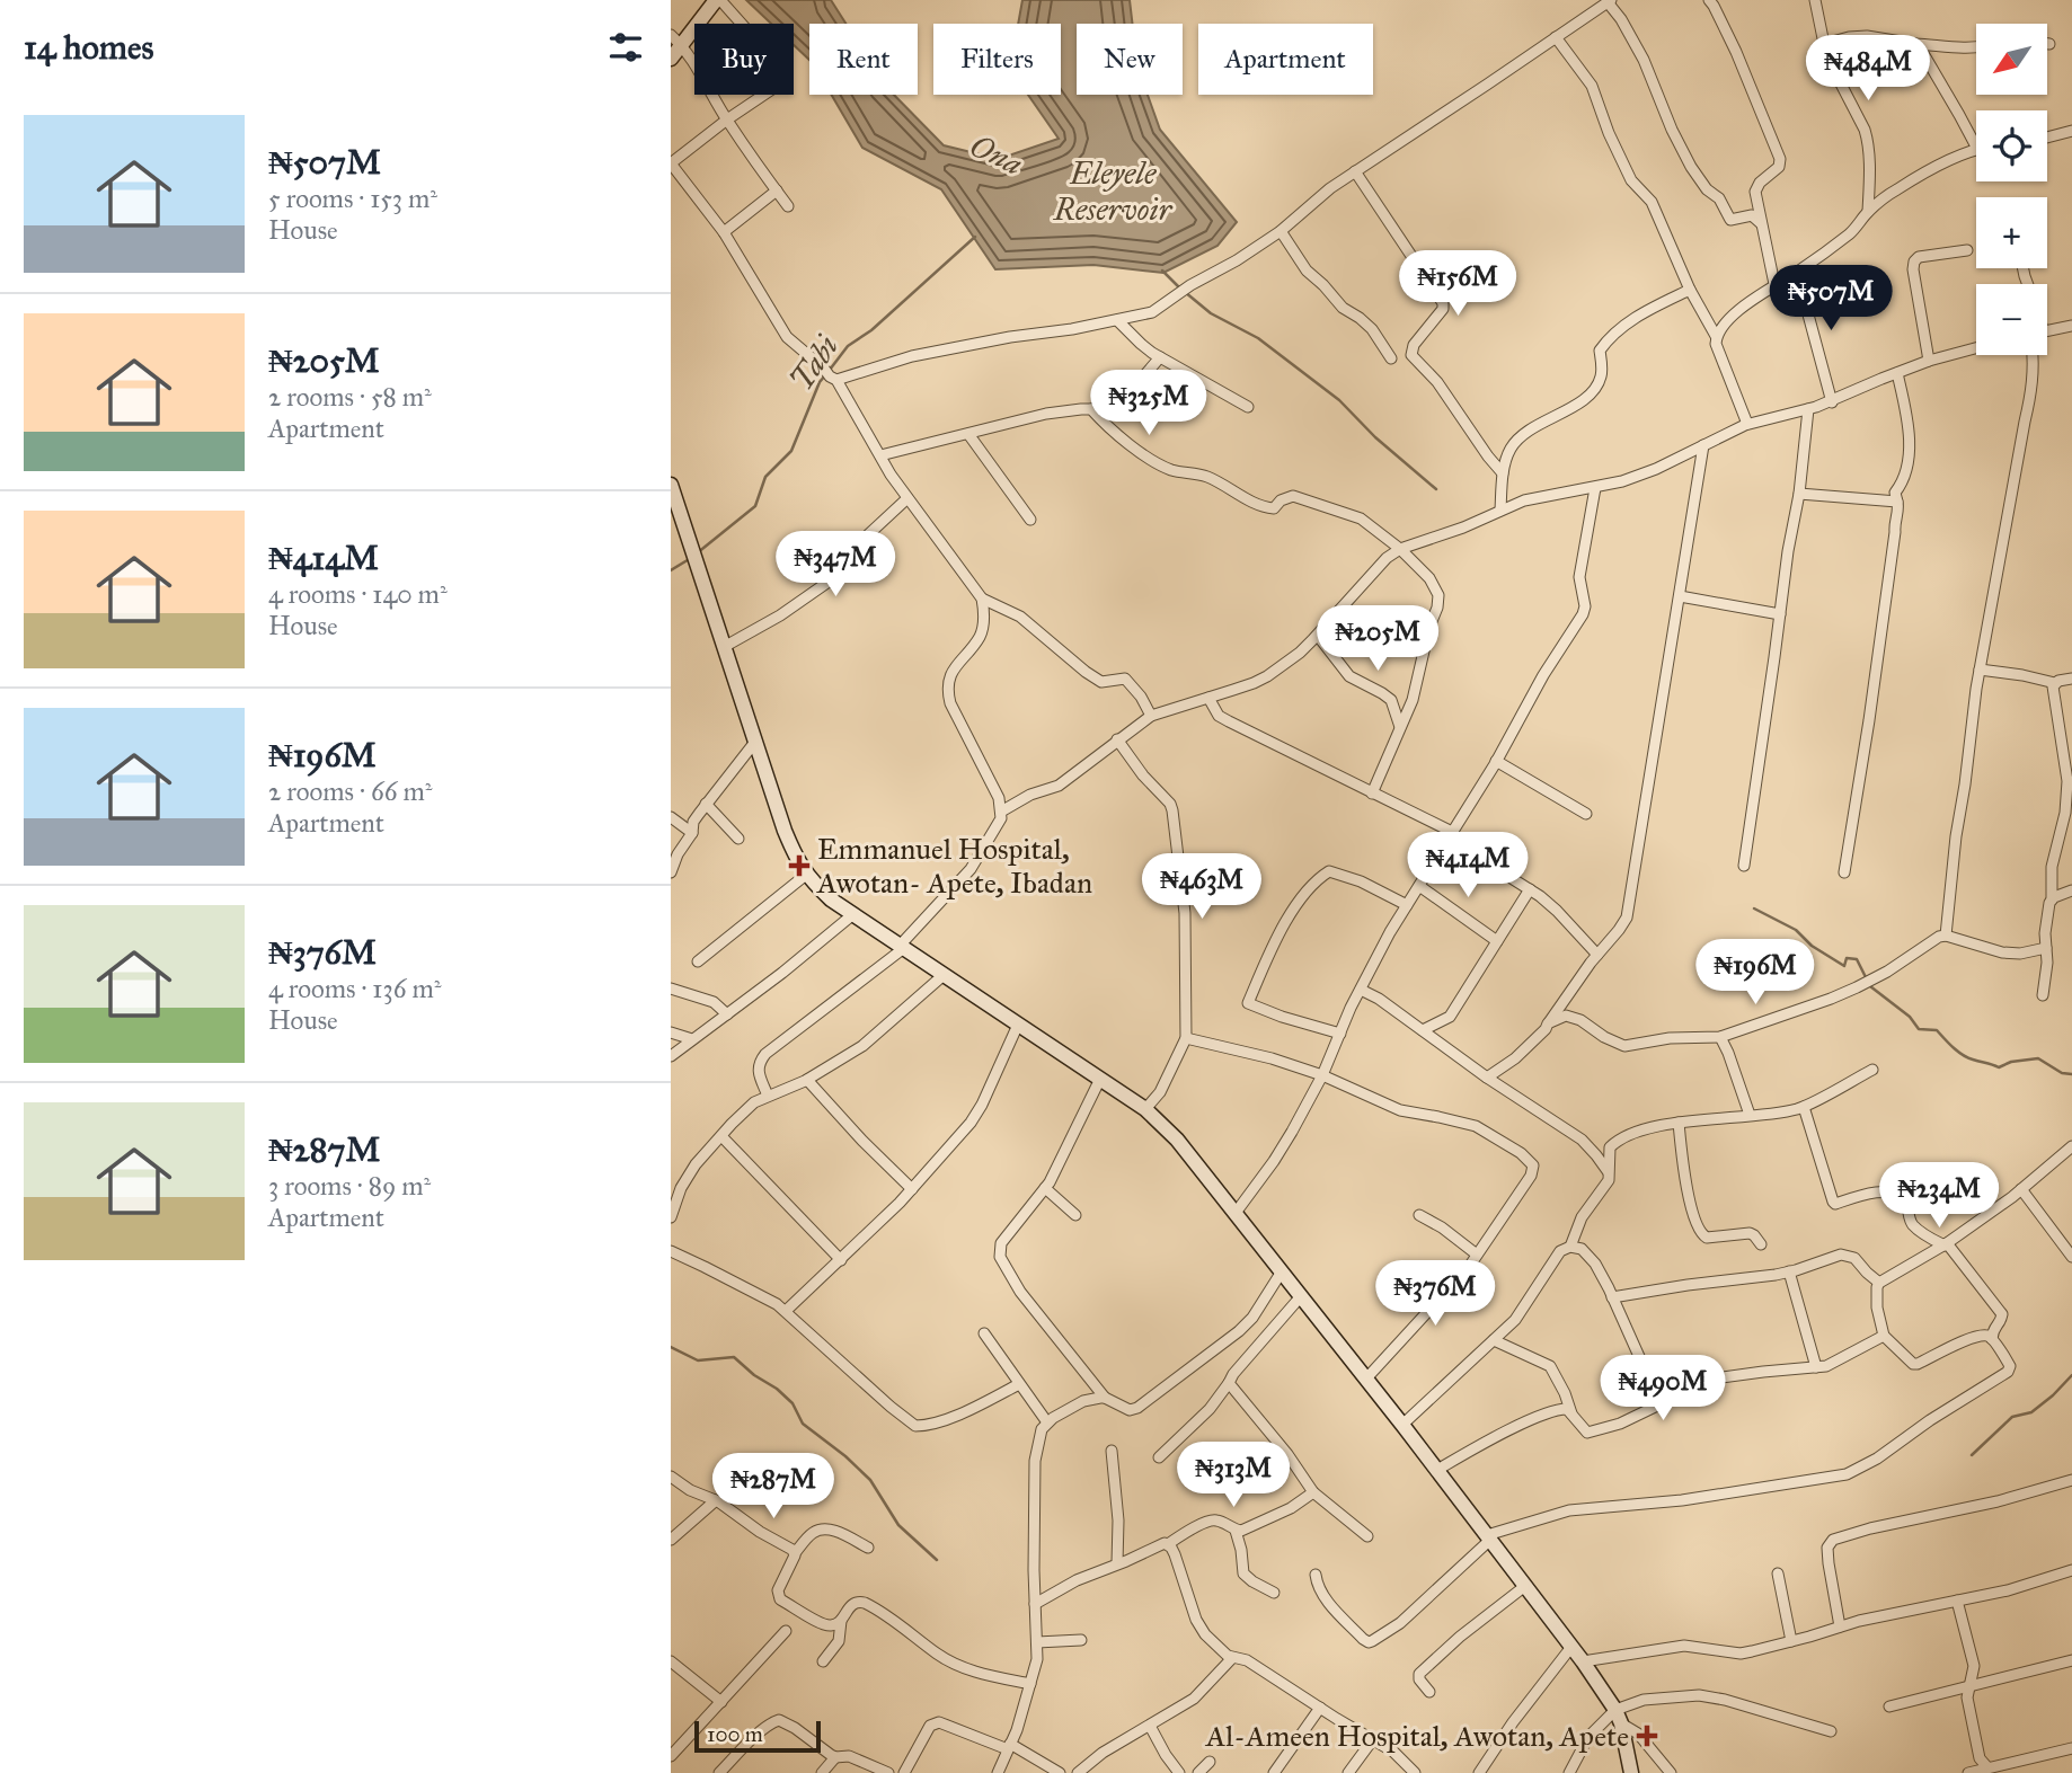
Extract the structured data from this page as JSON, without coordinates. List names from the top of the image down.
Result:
{
  "water": ["Ona", "Eleyele Reservoir", "Tabi"],
  "places": {
    "health": ["Emmanuel Hospital, Awotan- Apete, Ibadan", "Al-Ameen Hospital, Awotan, Apete"]
  },
  "scale_bar": "100 m",
  "north": "bottom left",
  "page": {
    "heading": "14 homes",
    "map_buttons": ["+", "−"],
    "chip": [
      "Buy",
      "Rent",
      "Filters",
      "New",
      "Apartment"
    ],
    "price": [
      "₦484M",
      "₦156M",
      "₦507M",
      "₦325M",
      "₦347M",
      "₦205M",
      "₦414M",
      "₦463M",
      "₦196M",
      "₦234M",
      "₦376M",
      "₦490M",
      "₦313M",
      "₦287M"
    ],
    "list": [
      {
        "name": "₦507M",
        "note": "5 rooms · 153 m² · House"
      },
      {
        "name": "₦205M",
        "note": "2 rooms · 58 m² · Apartment"
      },
      {
        "name": "₦414M",
        "note": "4 rooms · 140 m² · House"
      },
      {
        "name": "₦196M",
        "note": "2 rooms · 66 m² · Apartment"
      },
      {
        "name": "₦376M",
        "note": "4 rooms · 136 m² · House"
      },
      {
        "name": "₦287M",
        "note": "3 rooms · 89 m² · Apartment"
      }
    ],
    "scale": "100 m"
  }
}
